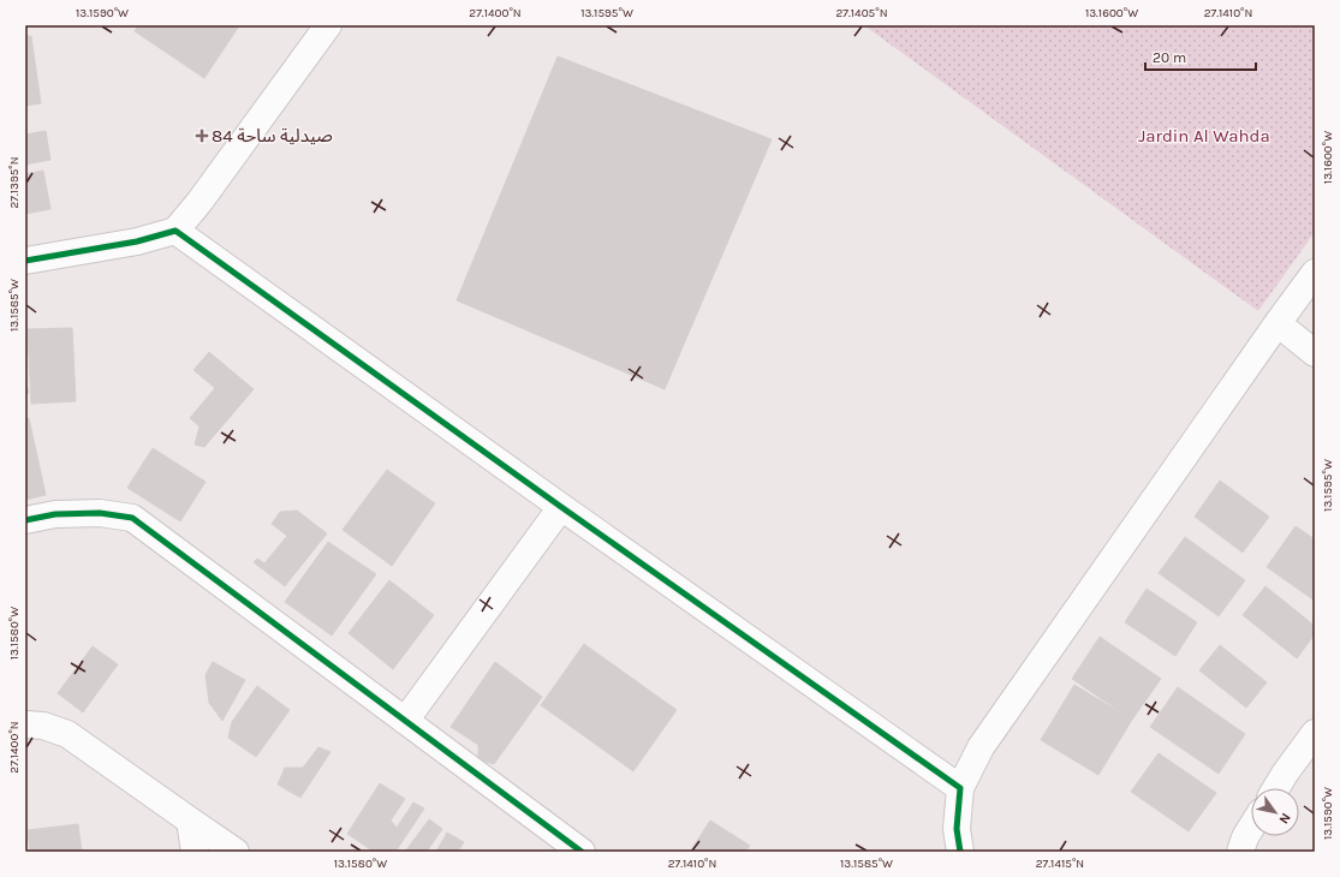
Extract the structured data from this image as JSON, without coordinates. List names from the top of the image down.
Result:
{
  "parks": ["Jardin Al Wahda"],
  "places": {
    "health": ["صيدلية ساحة 84"]
  },
  "scale_bar": "20 m",
  "north": "bottom right",
  "coordinates": [
    "13.1590°W",
    "27.1400°N",
    "13.1595°W",
    "27.1405°N",
    "13.1600°W",
    "27.1410°N",
    "27.1395°N",
    "13.1585°W",
    "13.1580°W",
    "27.1415°N"
  ]
}
